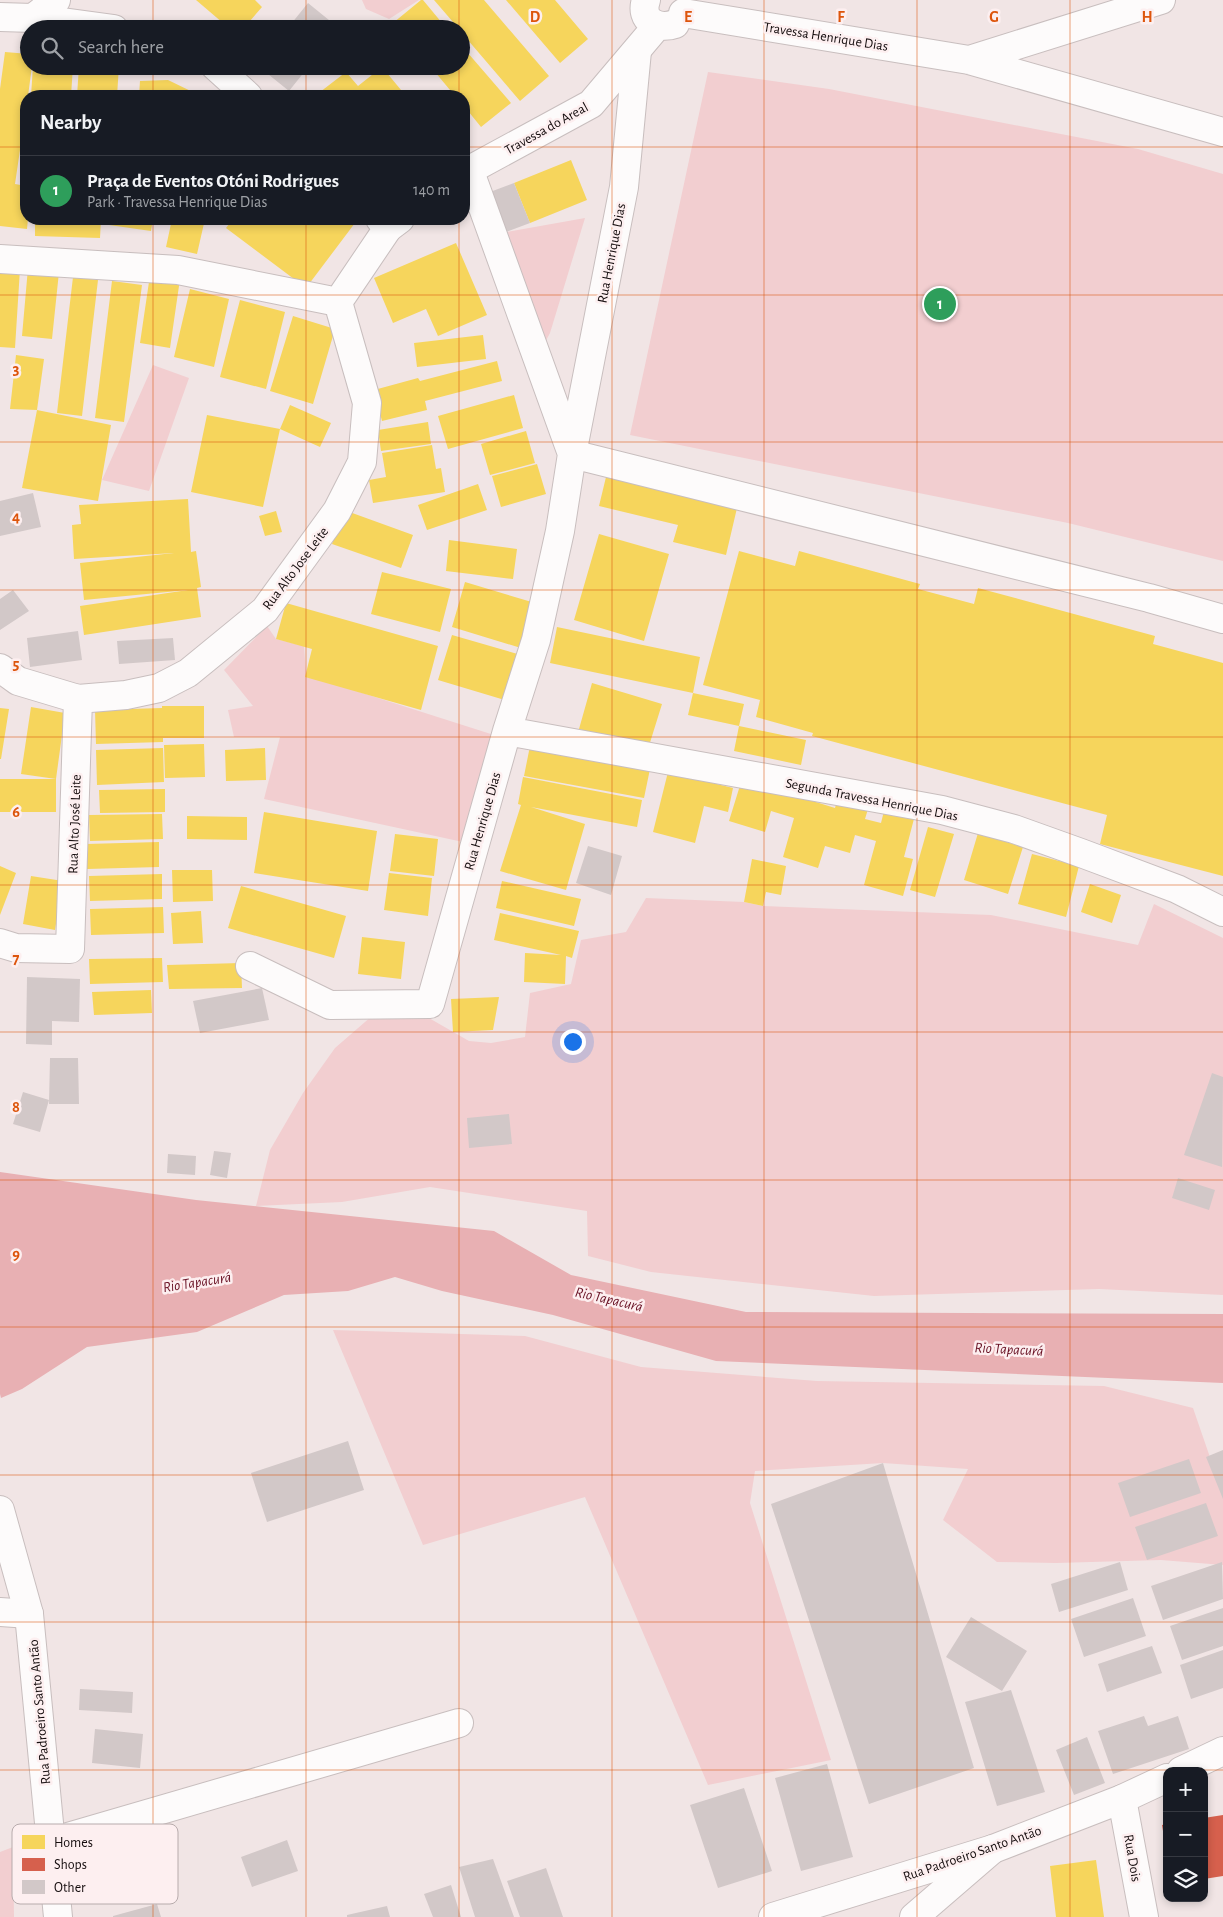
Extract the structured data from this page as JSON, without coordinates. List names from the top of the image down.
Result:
{
  "streets": {
    "street": [
      "Travessa Henrique Dias",
      "Travessa do Areal",
      "Rua Henrique Dias",
      "Rua Alto Jose Leite",
      "Segunda Travessa Henrique Dias",
      "Rua Alto José Leite",
      "Rua Padroeiro Santo Antão",
      "Rua Dois"
    ]
  },
  "crossings": [
    ["Travessa do Areal", "Rua Henrique Dias"],
    ["Rua Henrique Dias", "Segunda Travessa Henrique Dias"],
    ["Rua Alto Jose Leite", "Rua Alto José Leite"],
    ["Rua Padroeiro Santo Antão", "Rua Dois"]
  ],
  "water": ["Rio Tapacurá"],
  "legend": ["Homes", "Shops", "Other"],
  "page": {
    "search": "Search here",
    "heading": "Nearby",
    "list": [
      {
        "mark": "1",
        "name": "Praça de Eventos Otóni Rodrigues",
        "note": "Park · Travessa Henrique Dias",
        "value": "140 m"
      }
    ],
    "pins": "1",
    "map_buttons": ["+", "−"]
  },
  "grid": {
    "columns": [
      "D",
      "E",
      "F",
      "G",
      "H"
    ],
    "rows": [
      "3",
      "4",
      "5",
      "6",
      "7",
      "8",
      "9"
    ]
  }
}
